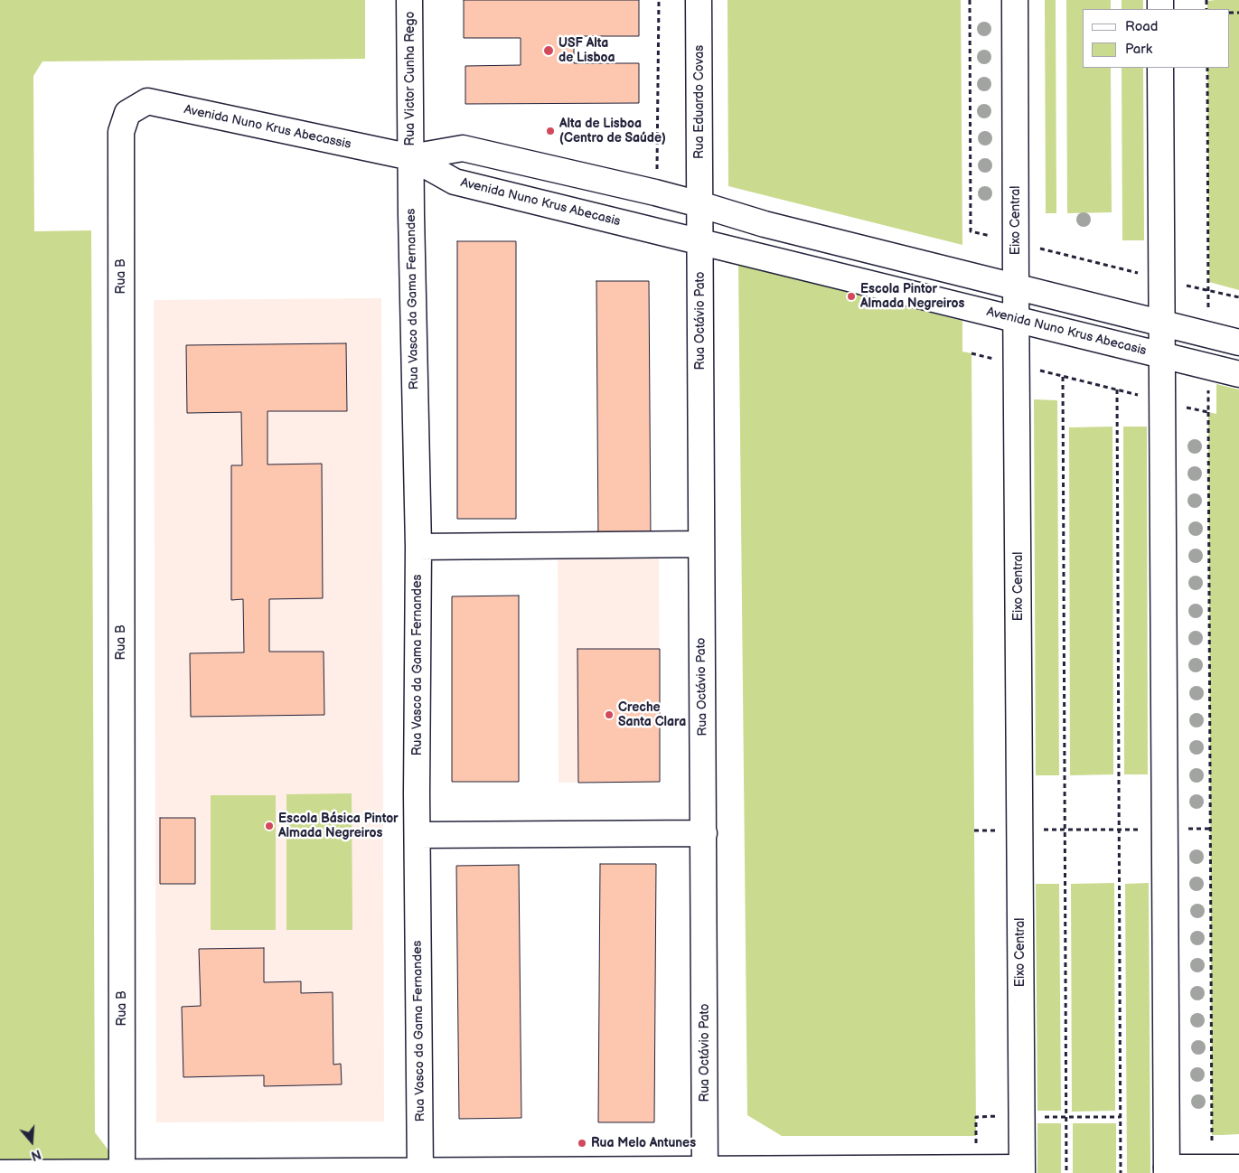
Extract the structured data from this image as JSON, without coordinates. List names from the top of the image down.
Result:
{
  "streets": {
    "street": [
      "Rua Victor Cunha Rego",
      "Rua Eduardo Covas",
      "Avenida Nuno Krus Abecassis",
      "Avenida Nuno Krus Abecasis",
      "Eixo Central",
      "Rua B",
      "Rua Vasco da Gama Fernandes",
      "Rua Octávio Pato"
    ]
  },
  "crossings": [
    ["Rua Victor Cunha Rego", "Avenida Nuno Krus Abecassis"],
    ["Rua Victor Cunha Rego", "Avenida Nuno Krus Abecasis"],
    ["Rua Victor Cunha Rego", "Rua Vasco da Gama Fernandes"],
    ["Rua Eduardo Covas", "Rua Octávio Pato"],
    ["Avenida Nuno Krus Abecassis", "Avenida Nuno Krus Abecasis"],
    ["Avenida Nuno Krus Abecassis", "Rua B"],
    ["Avenida Nuno Krus Abecassis", "Rua Vasco da Gama Fernandes"],
    ["Avenida Nuno Krus Abecasis", "Eixo Central"],
    ["Avenida Nuno Krus Abecasis", "Rua Vasco da Gama Fernandes"],
    ["Avenida Nuno Krus Abecasis", "Rua Octávio Pato"]
  ],
  "places": [
    "USF Alta de Lisboa",
    "Alta de Lisboa (Centro de Saúde)",
    "Escola Pintor Almada Negreiros",
    "Creche Santa Clara",
    "Escola Básica Pintor Almada Negreiros",
    "Rua Melo Antunes"
  ],
  "legend": ["Road", "Park"],
  "north": "bottom"
}
